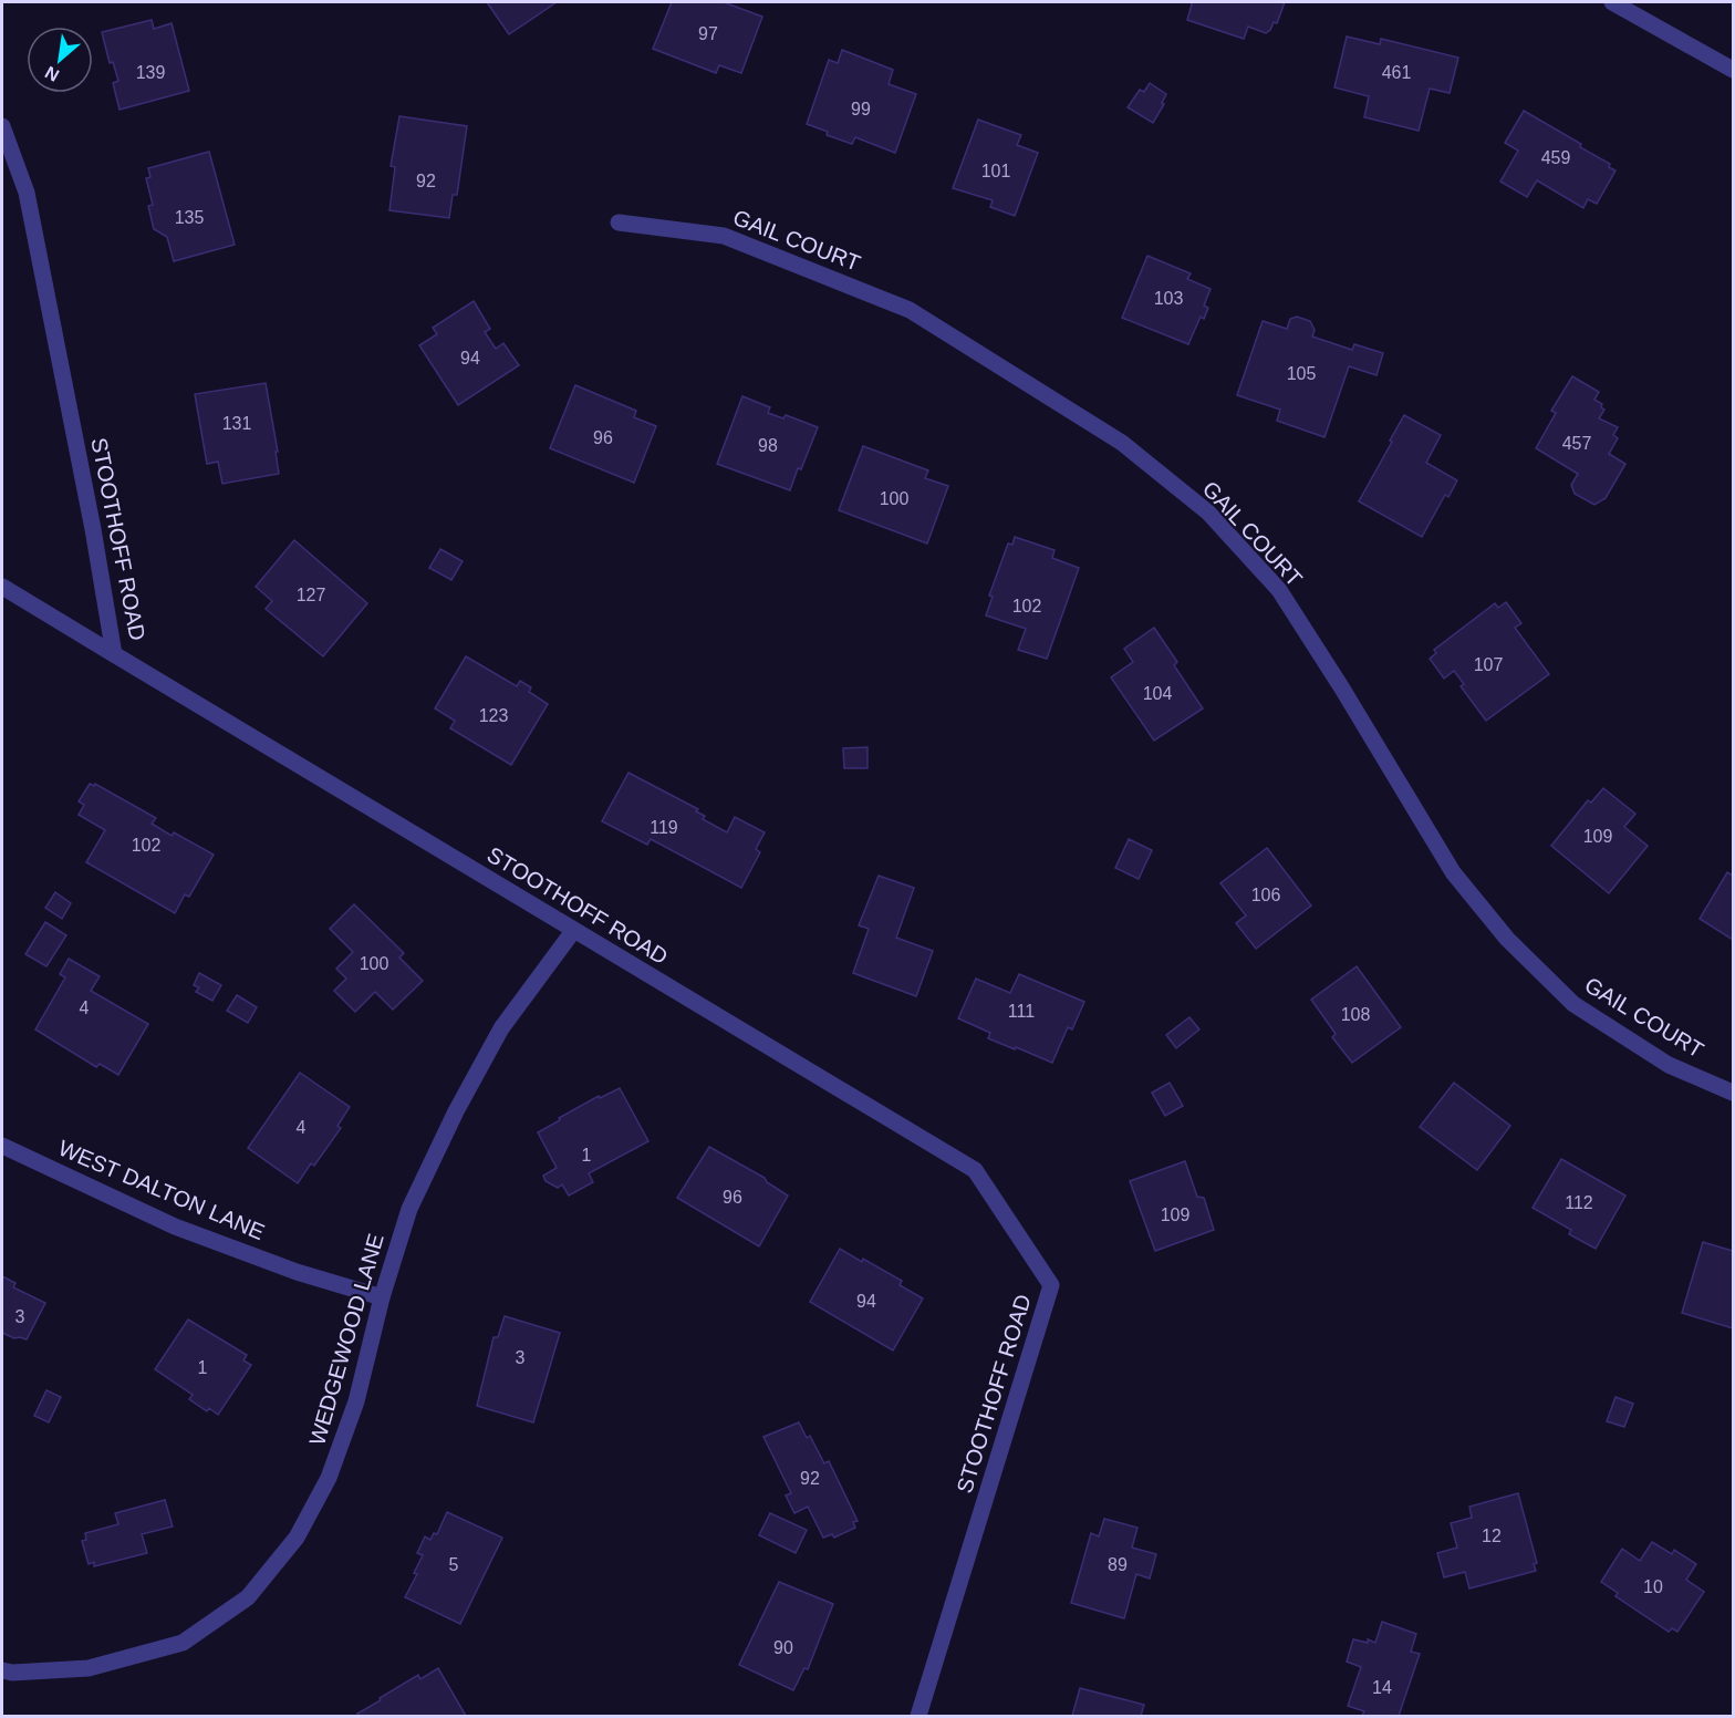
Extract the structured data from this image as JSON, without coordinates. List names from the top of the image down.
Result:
{
  "streets": {
    "street": [
      "GAIL COURT",
      "STOOTHOFF ROAD",
      "WEST DALTON LANE",
      "WEDGEWOOD LANE"
    ]
  },
  "crossings": [
    ["STOOTHOFF ROAD", "WEDGEWOOD LANE"],
    ["WEST DALTON LANE", "WEDGEWOOD LANE"]
  ],
  "house_numbers": [
    "97",
    "139",
    "461",
    "99",
    "459",
    "101",
    "92",
    "135",
    "103",
    "94",
    "105",
    "131",
    "96",
    "457",
    "98",
    "100",
    "127",
    "102",
    "107",
    "104",
    "123",
    "119",
    "109",
    "102",
    "106",
    "100",
    "4",
    "111",
    "108",
    "4",
    "1",
    "96",
    "112",
    "109",
    "94",
    "3",
    "3",
    "1",
    "92",
    "12",
    "5",
    "89",
    "10",
    "90",
    "14"
  ],
  "north": "bottom left"
}
